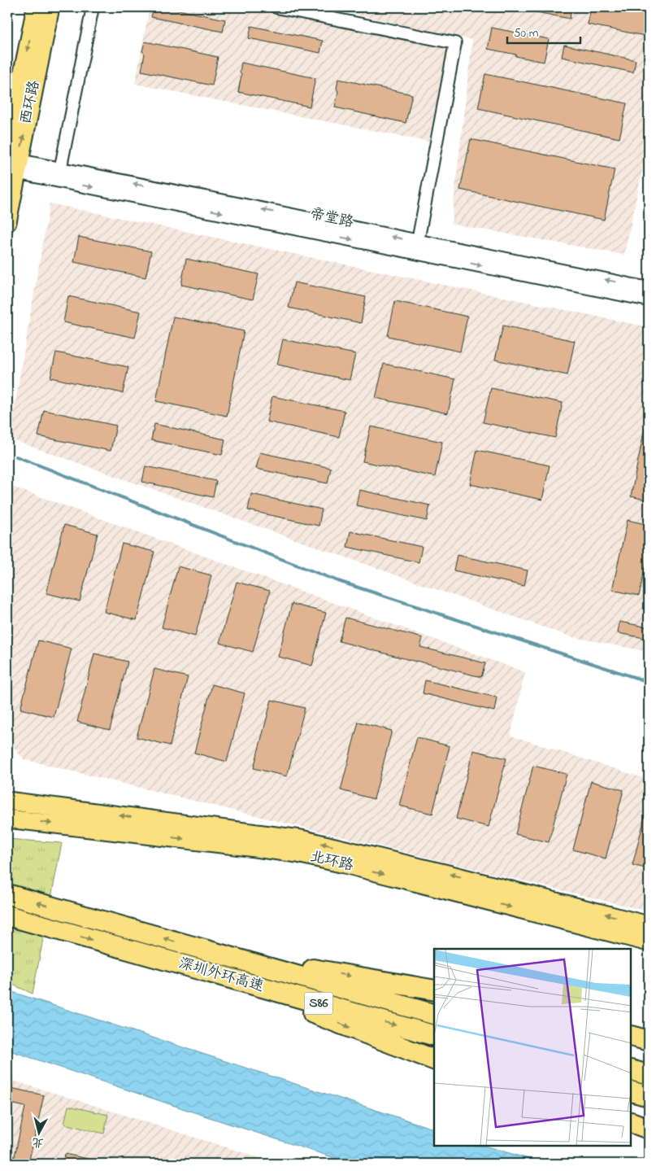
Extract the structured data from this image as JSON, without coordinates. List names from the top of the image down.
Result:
{
  "streets": {
    "highway": ["深圳外环高速", "S86"],
    "main road": ["西环路", "北环路"],
    "street": ["帝堂路"]
  },
  "crossings": [
    ["西环路", "帝堂路"]
  ],
  "scale_bar": "50 m",
  "north": "bottom"
}
